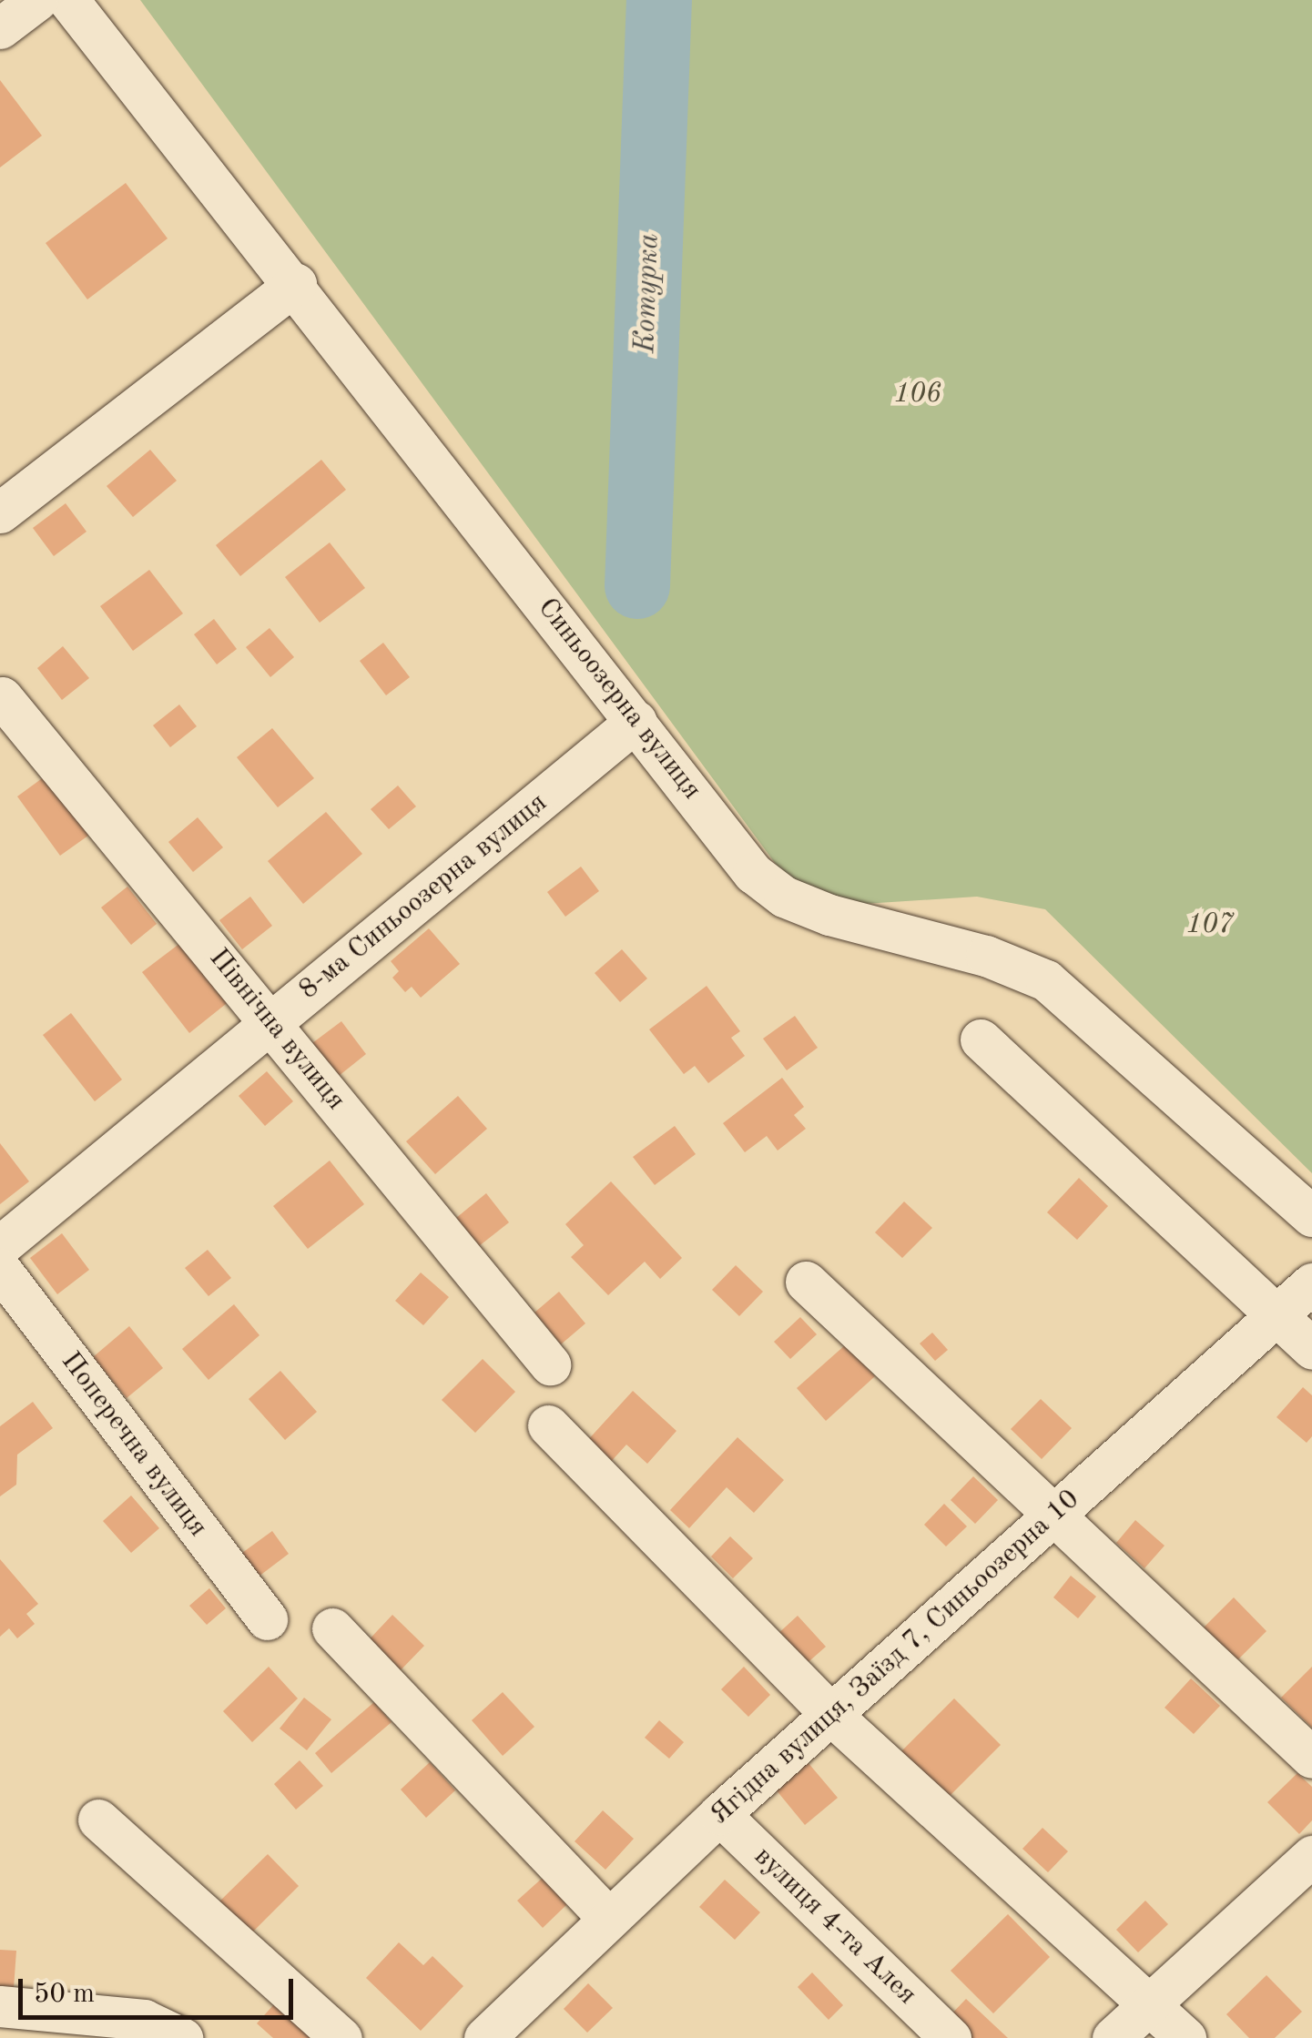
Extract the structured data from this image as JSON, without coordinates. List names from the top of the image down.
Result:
{
  "streets": {
    "street": [
      "Синьоозерна вулиця",
      "8-ма Синьоозерна вулиця",
      "Північна вулиця",
      "Поперечна вулиця",
      "Ягідна вулиця, Заїзд 7, Синьоозерна 10",
      "вулиця 4-та Алея"
    ]
  },
  "crossings": [
    ["Синьоозерна вулиця", "8-ма Синьоозерна вулиця"],
    ["8-ма Синьоозерна вулиця", "Північна вулиця"],
    ["Ягідна вулиця, Заїзд 7, Синьоозерна 10", "вулиця 4-та Алея"]
  ],
  "water": ["Котурка"],
  "parks": ["106", "107"],
  "scale_bar": "50 m"
}
